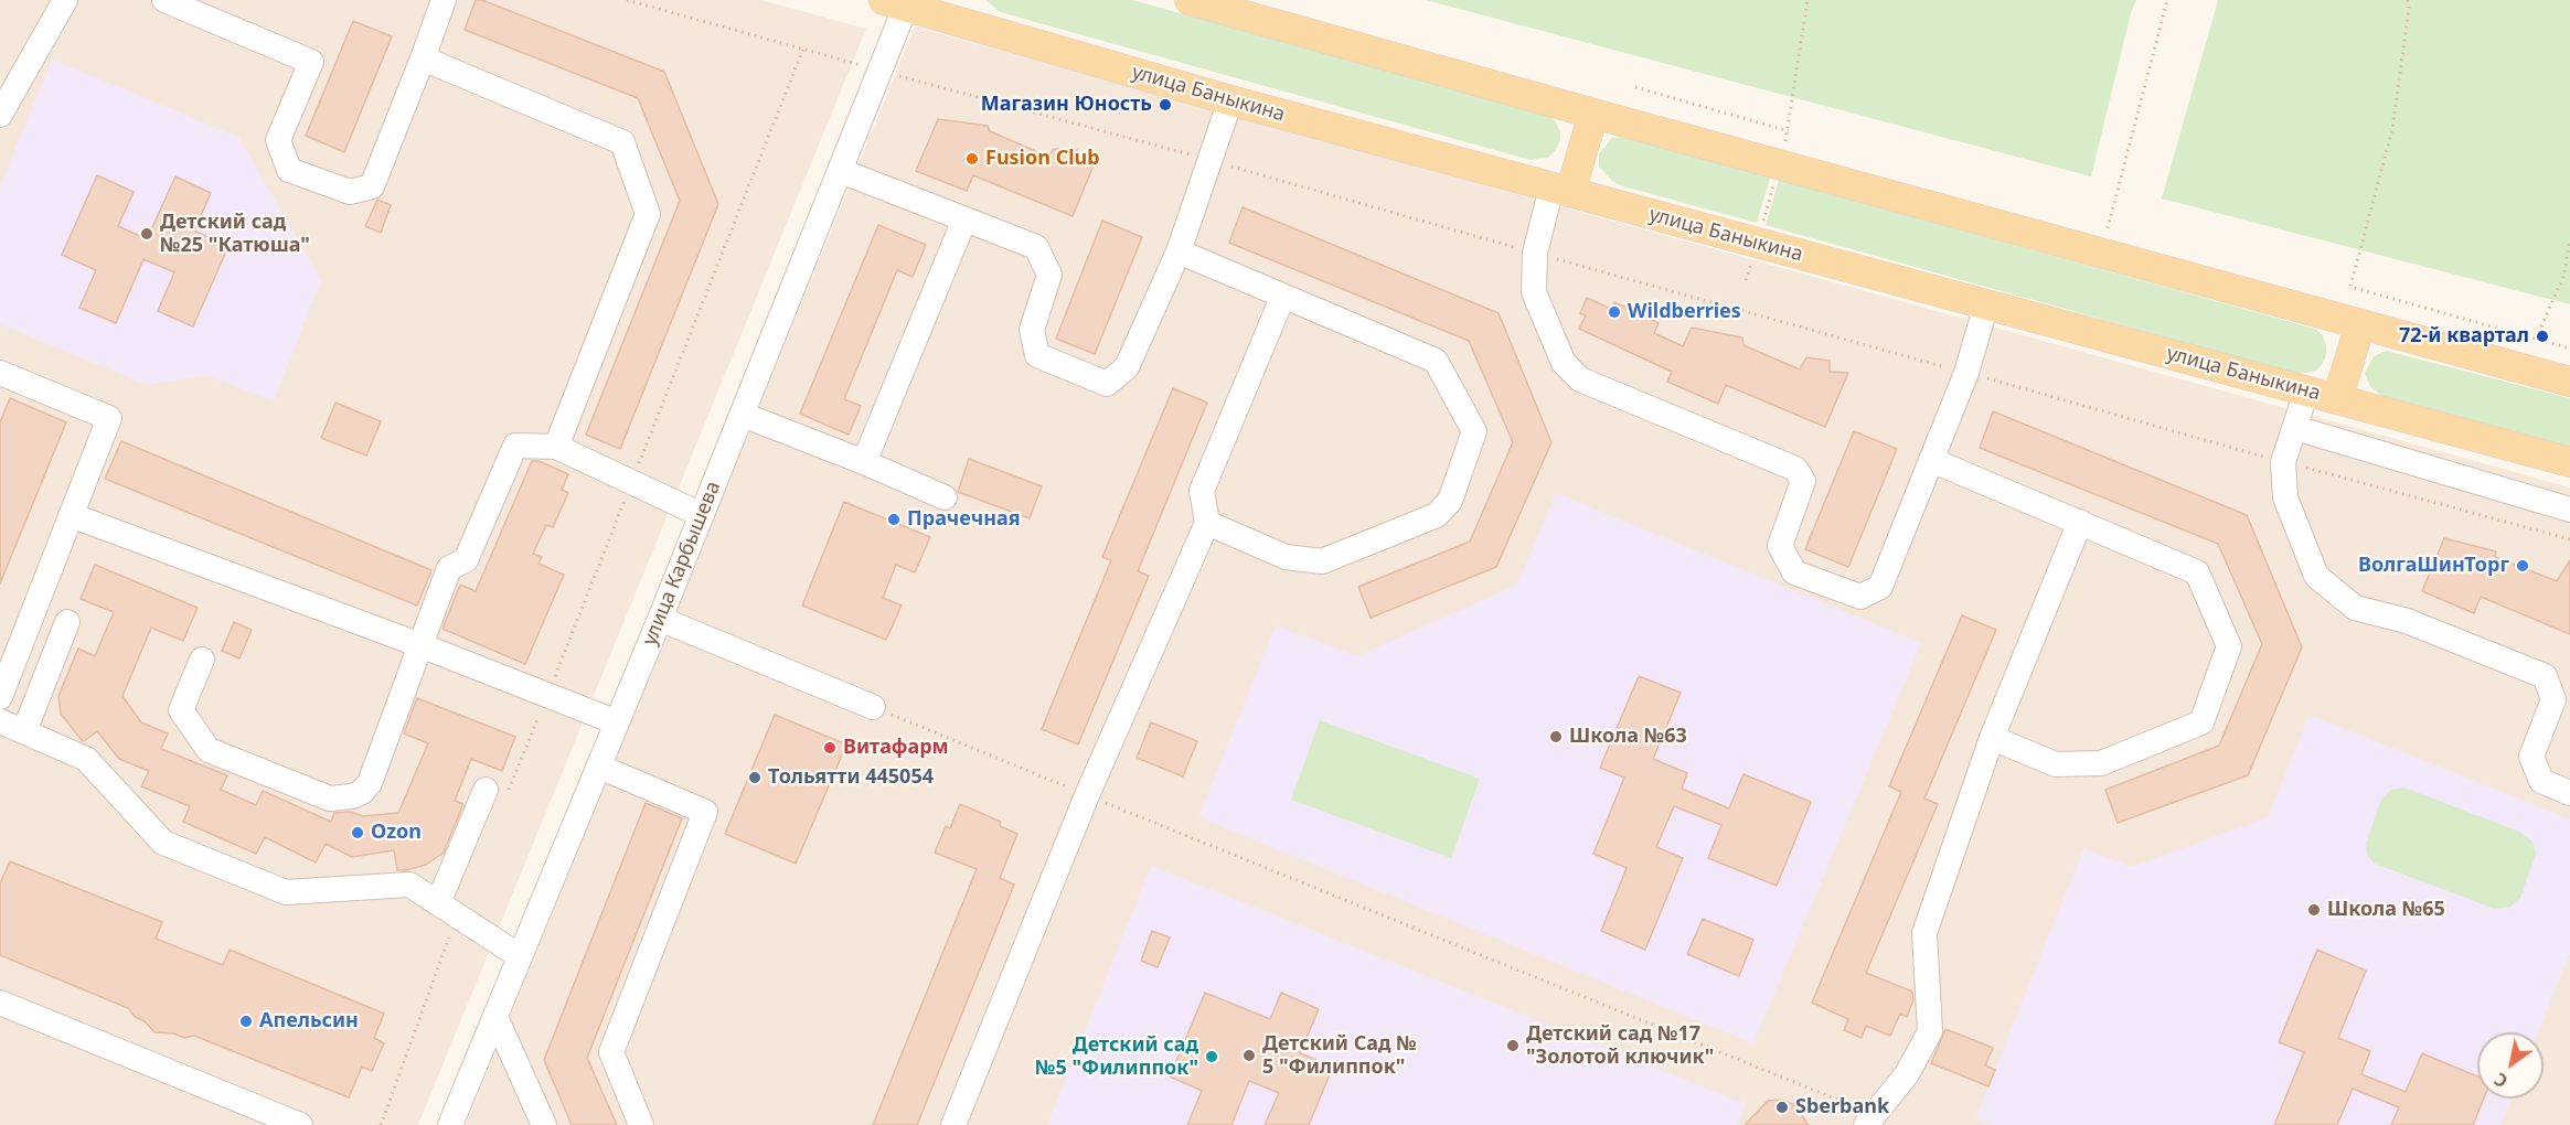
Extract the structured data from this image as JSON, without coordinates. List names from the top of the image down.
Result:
{
  "streets": {
    "main road": ["улица Баныкина"],
    "street": ["улица Карбышева"]
  },
  "crossings": [
    ["улица Баныкина", "улица Карбышева"]
  ],
  "places": [
    "Магазин Юность",
    "Fusion Club",
    "Детский сад №25 \"Катюша\"",
    "Wildberries",
    "72-й квартал",
    "Прачечная",
    "ВолгаШинТорг",
    "Школа №63",
    "Витафарм",
    "Тольятти 445054",
    "Ozon",
    "Школа №65",
    "Апельсин",
    "Детский сад №17 \"Золотой ключик\"",
    "Детский Сад № 5 \"Филиппок\"",
    "Детский сад №5 \"Филиппок\"",
    "Sberbank"
  ],
  "north": "bottom left"
}
